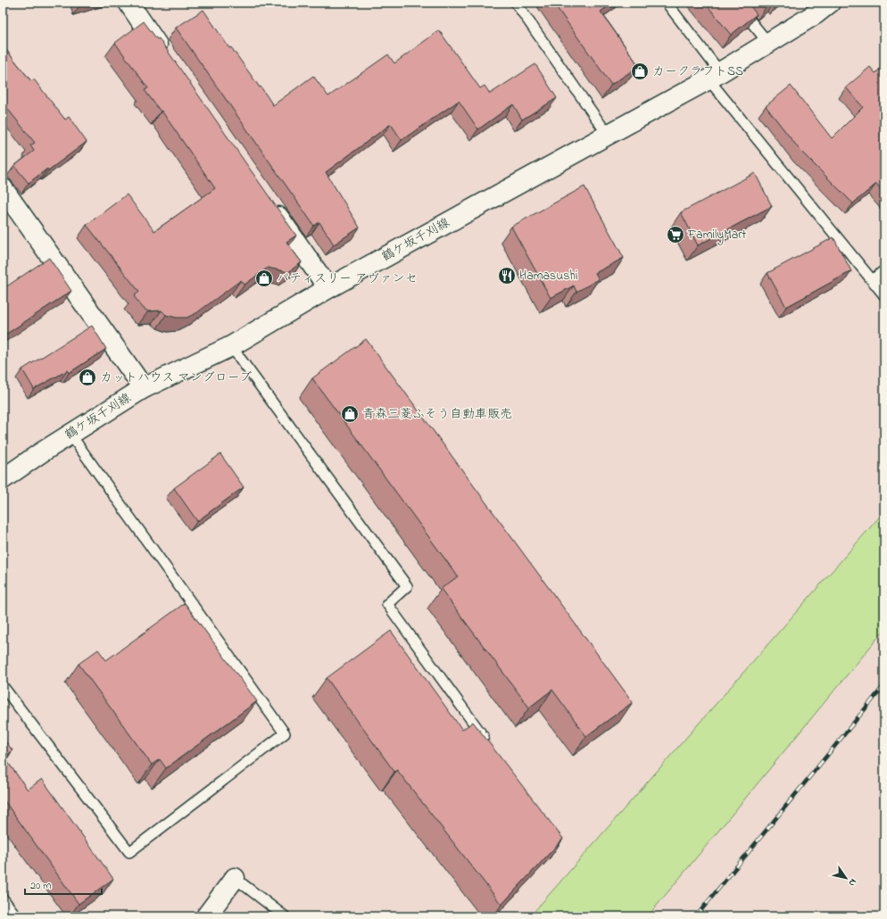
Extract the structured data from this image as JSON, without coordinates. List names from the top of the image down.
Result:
{
  "streets": {
    "main road": ["鶴ケ坂千刈線"]
  },
  "places": {
    "shop": [
      "カークラフトSS",
      "パティスリー アヴァンセ",
      "カットハウス マングローブ",
      "青森三菱ふそう自動車販売"
    ],
    "supermarket": ["FamilyMart"],
    "restaurant": ["Hamasushi"]
  },
  "scale_bar": "20 m",
  "north": "bottom right"
}
